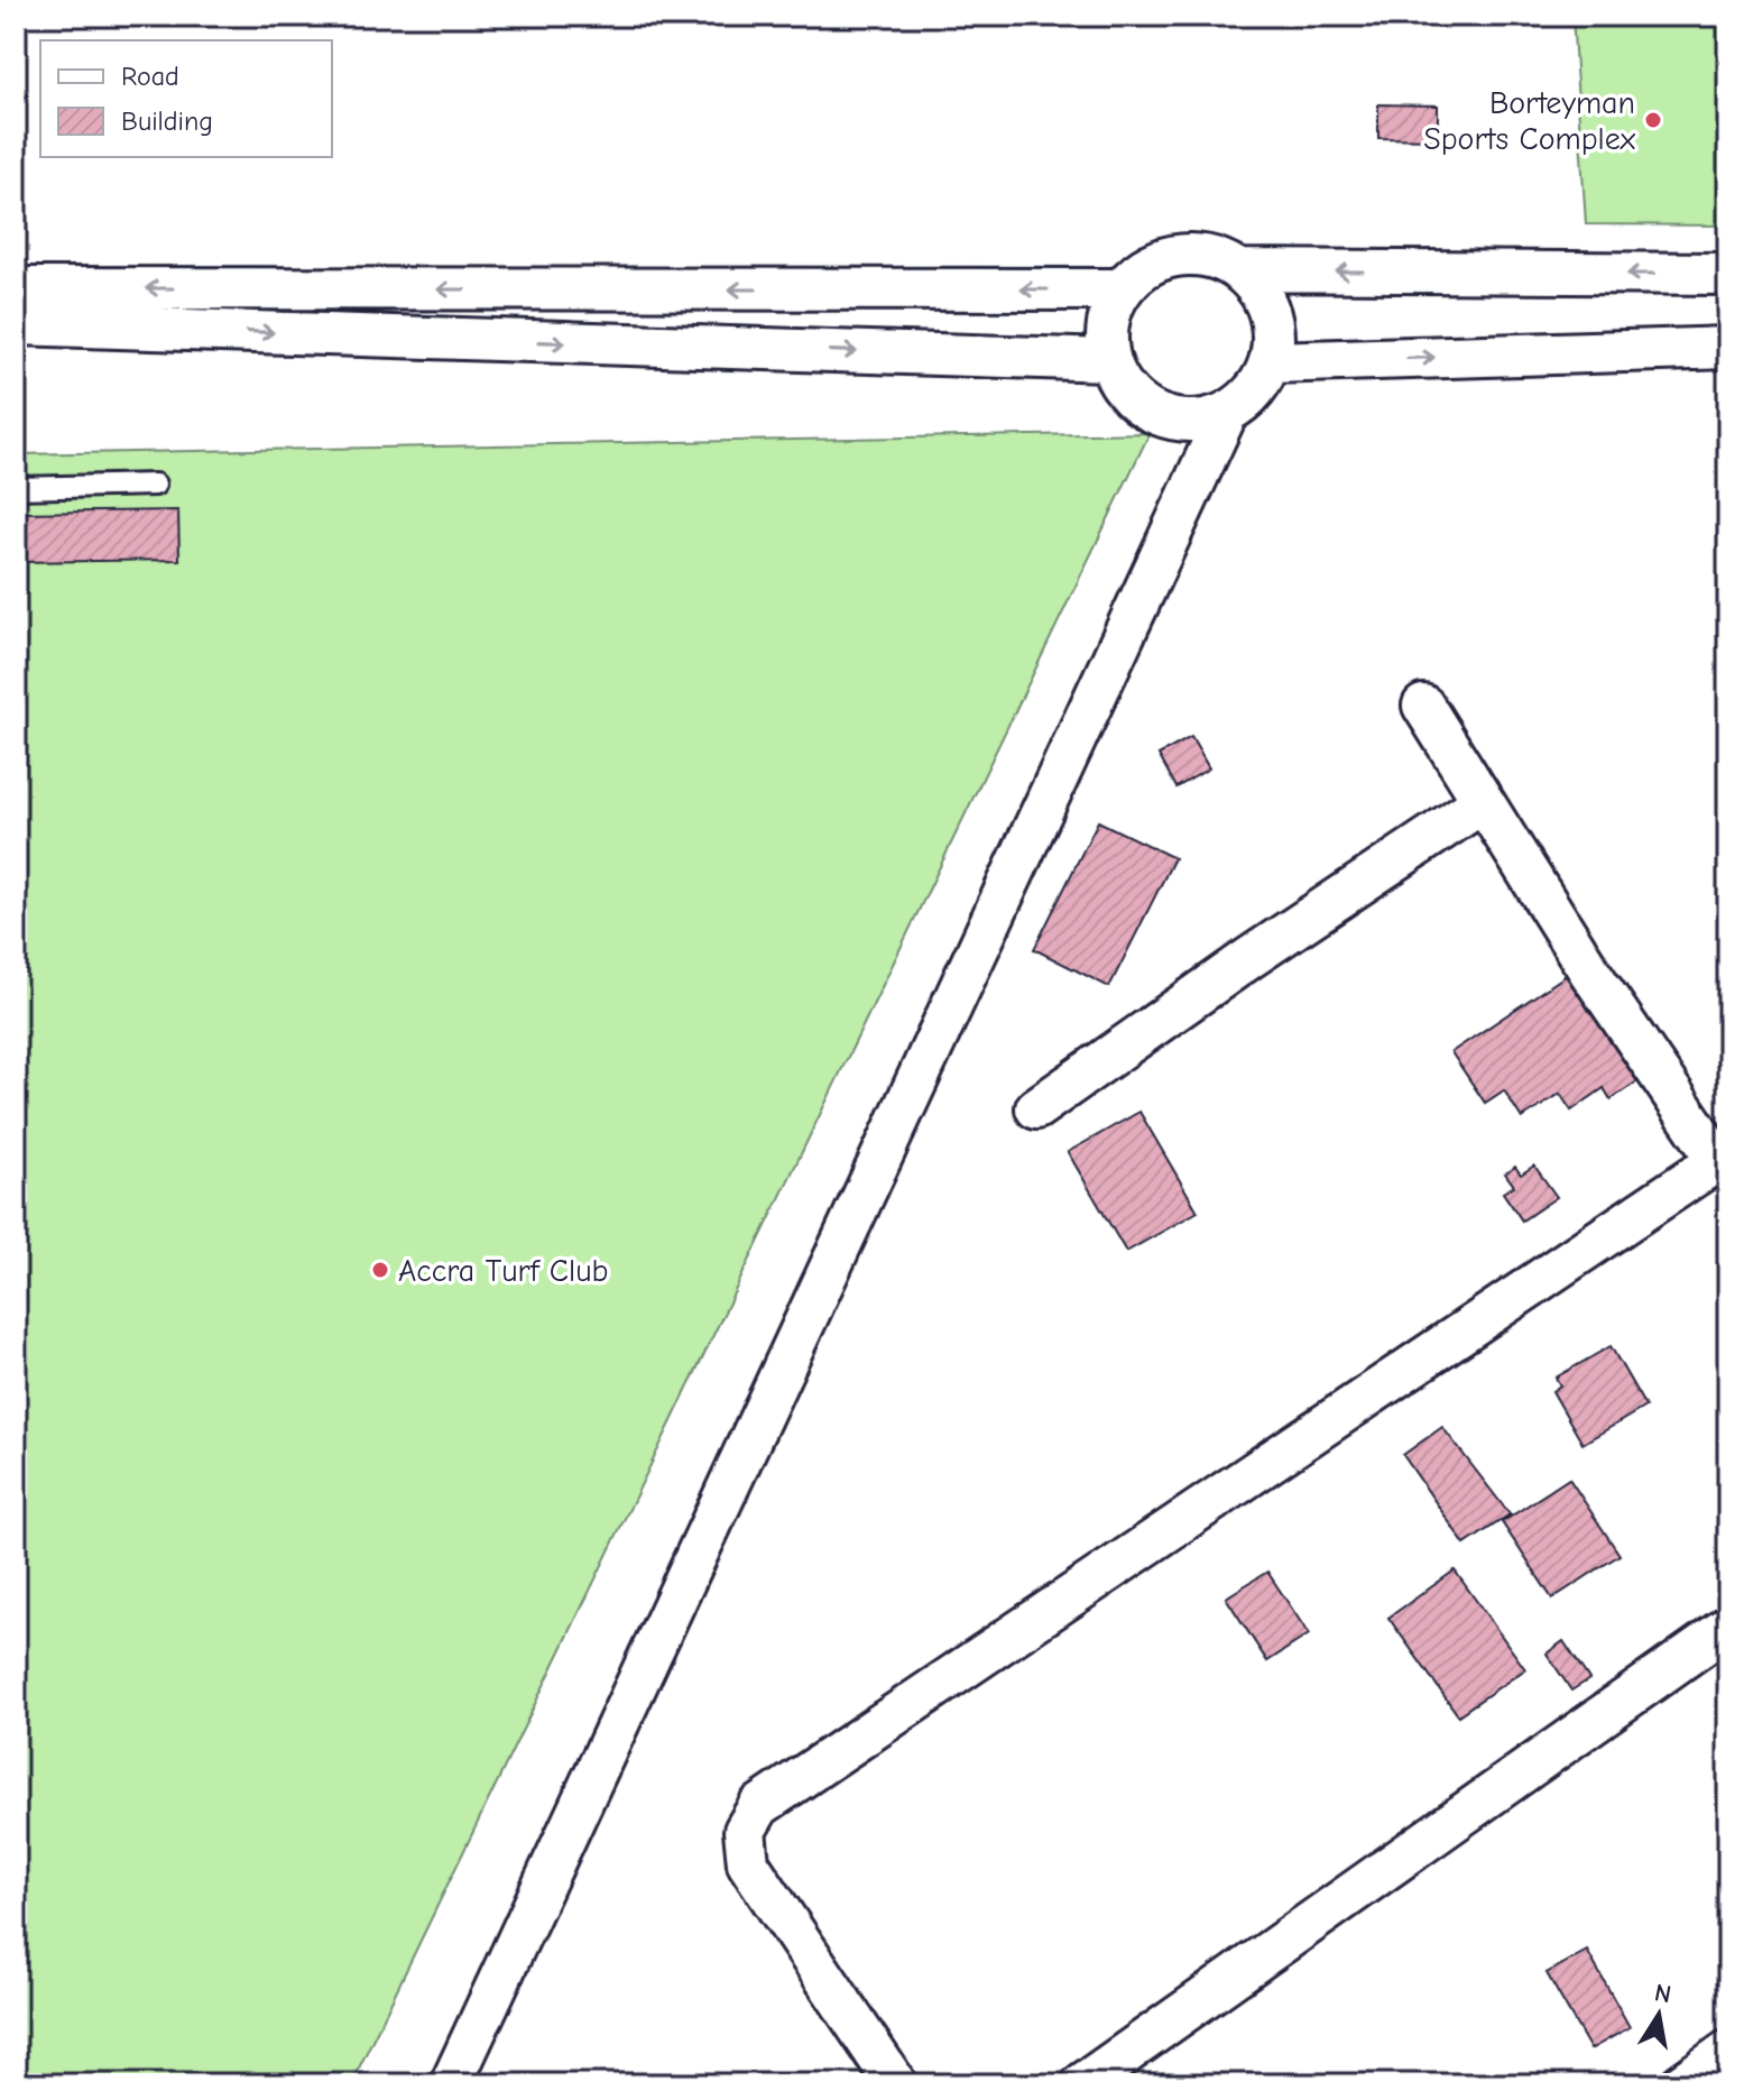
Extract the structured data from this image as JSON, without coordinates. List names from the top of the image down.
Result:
{
  "places": ["Borteyman Sports Complex", "Accra Turf Club"],
  "legend": ["Road", "Building"],
  "north": "top"
}
